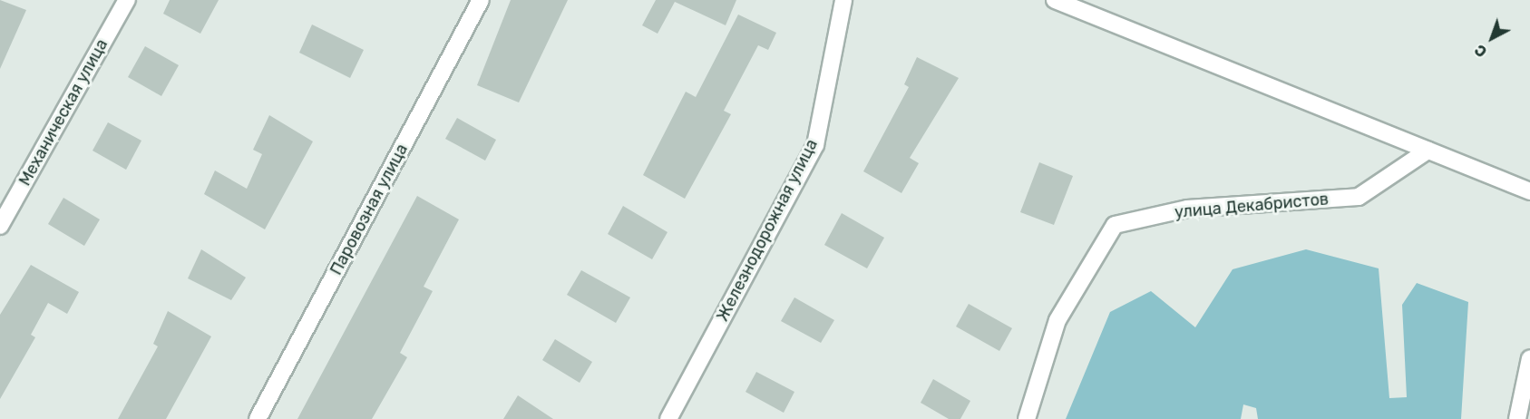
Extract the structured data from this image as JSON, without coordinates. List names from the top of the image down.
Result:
{
  "streets": {
    "street": [
      "Механическая улица",
      "улица Декабристов",
      "Паровозная улица",
      "Железнодорожная улица"
    ]
  },
  "north": "bottom left"
}
